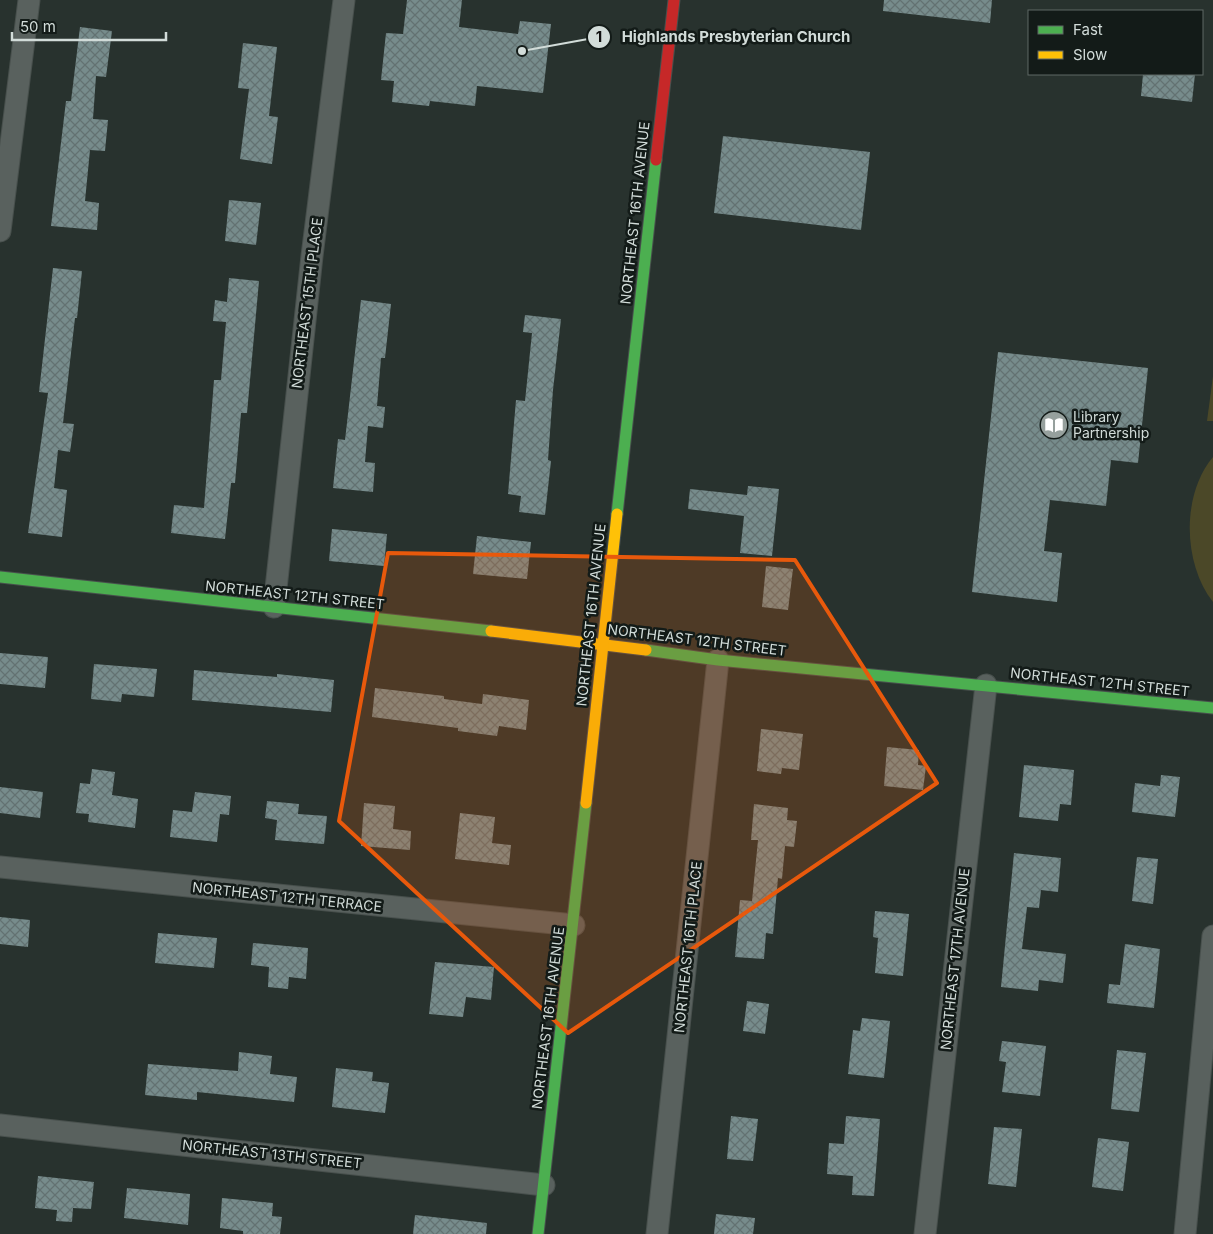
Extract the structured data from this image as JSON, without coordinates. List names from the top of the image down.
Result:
{
  "streets": {
    "street": [
      "NORTHEAST 16TH AVENUE",
      "NORTHEAST 15TH PLACE",
      "NORTHEAST 12TH STREET",
      "NORTHEAST 12TH TERRACE",
      "NORTHEAST 16TH PLACE",
      "NORTHEAST 17TH AVENUE",
      "NORTHEAST 13TH STREET"
    ]
  },
  "crossings": [
    ["NORTHEAST 16TH AVENUE", "NORTHEAST 12TH STREET"],
    ["NORTHEAST 16TH AVENUE", "NORTHEAST 12TH TERRACE"],
    ["NORTHEAST 16TH AVENUE", "NORTHEAST 13TH STREET"],
    ["NORTHEAST 15TH PLACE", "NORTHEAST 12TH STREET"],
    ["NORTHEAST 12TH STREET", "NORTHEAST 16TH PLACE"],
    ["NORTHEAST 12TH STREET", "NORTHEAST 17TH AVENUE"]
  ],
  "places": {
    "other": ["Highlands Presbyterian Church"],
    "library": ["Library Partnership"]
  },
  "legend": ["Fast", "Slow"],
  "scale_bar": "50 m"
}
